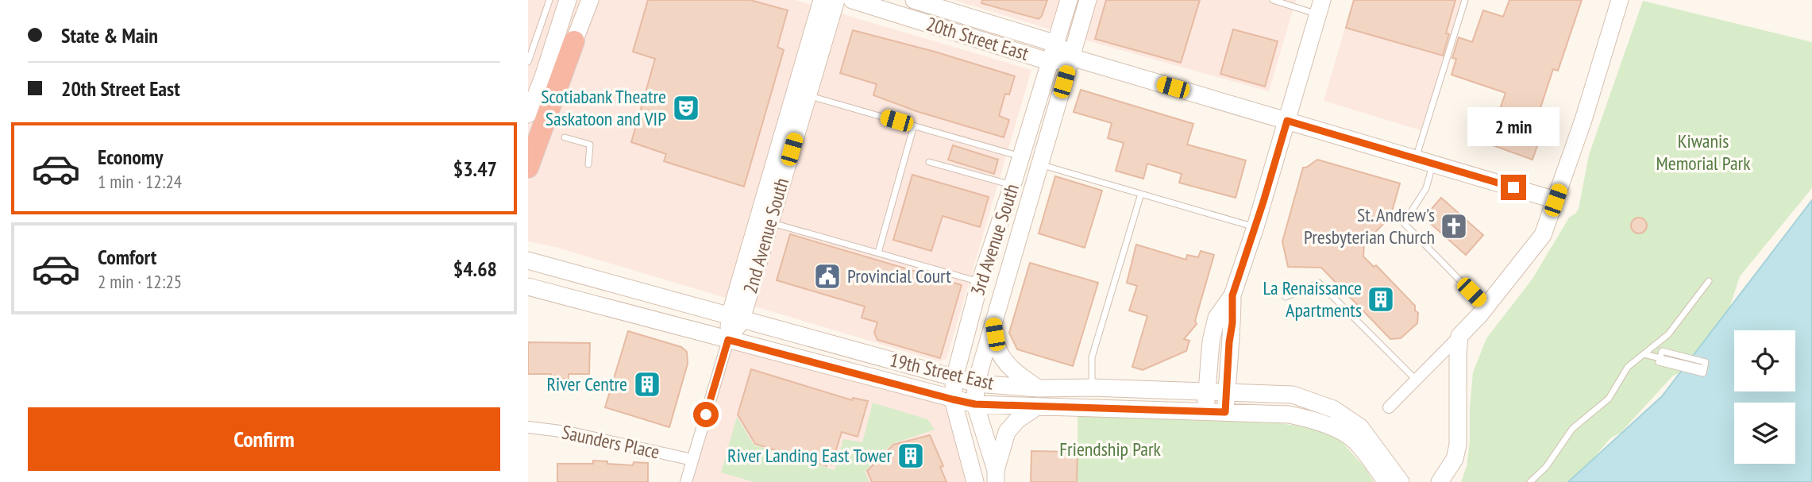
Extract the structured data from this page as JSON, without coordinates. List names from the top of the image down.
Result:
{
  "streets": {
    "main road": [
      "20th Street East",
      "2nd Avenue South",
      "3rd Avenue South",
      "19th Street East"
    ],
    "street": ["Saunders Place"]
  },
  "crossings": [
    ["20th Street East", "3rd Avenue South"],
    ["2nd Avenue South", "19th Street East"],
    ["2nd Avenue South", "Saunders Place"],
    ["3rd Avenue South", "19th Street East"]
  ],
  "parks": ["Kiwanis Memorial Park", "Friendship Park"],
  "places": {
    "theatre": ["Scotiabank Theatre Saskatoon and VIP"],
    "church": ["St. Andrew's Presbyterian Church"],
    "public building": ["Provincial Court"],
    "building": ["La Renaissance Apartments", "River Centre", "River Landing East Tower"]
  },
  "page": {
    "banner": ["State & Main", "20th Street East"],
    "bubble": "2 min",
    "list": [
      {
        "name": "Economy",
        "note": "1 min · 12:24",
        "value": "$3.47"
      },
      {
        "name": "Comfort",
        "note": "2 min · 12:25",
        "value": "$4.68"
      }
    ],
    "buttons": "Confirm"
  }
}
